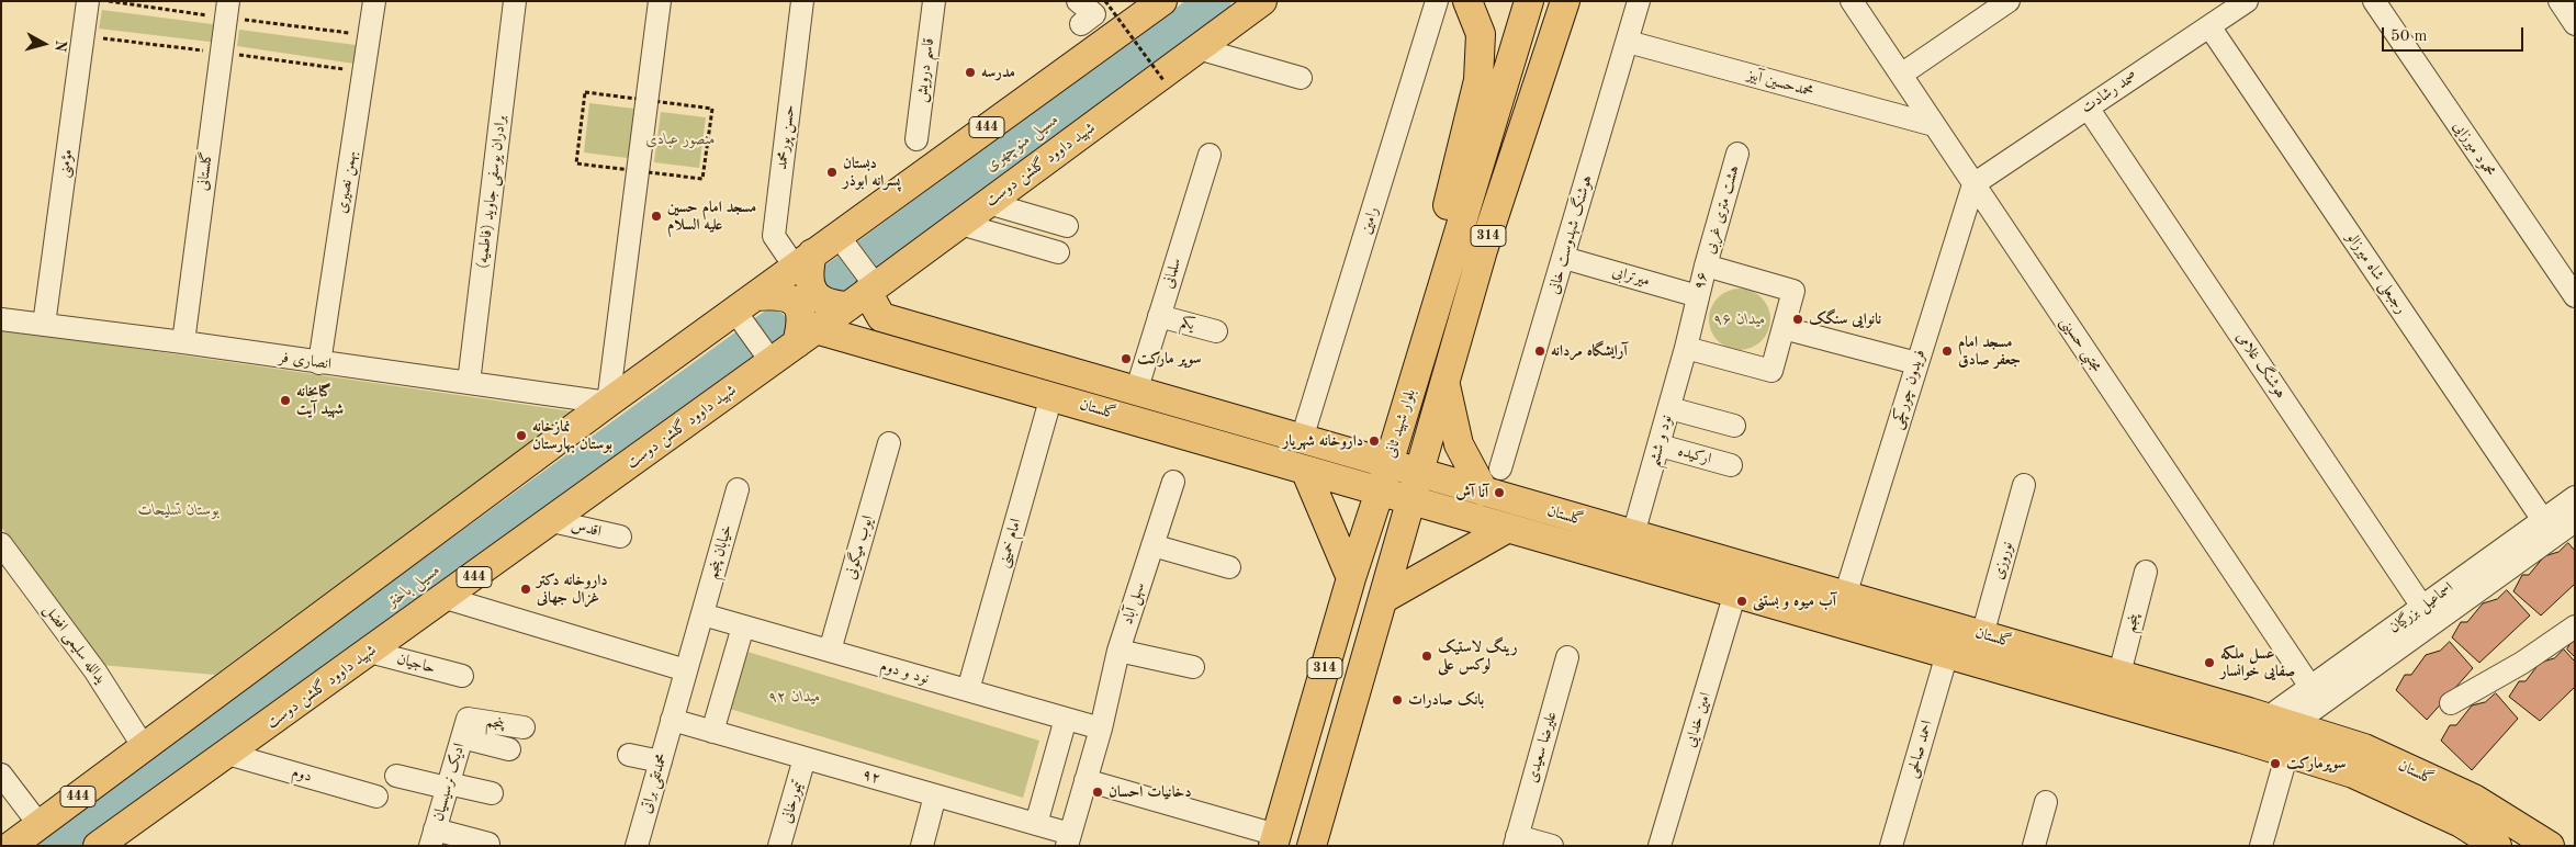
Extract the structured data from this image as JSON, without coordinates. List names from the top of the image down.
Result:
{
  "streets": {
    "main road": [
      "444",
      "شهید داوود گلشن دوست",
      "314",
      "گلستان",
      "بلوار شهید ثانی"
    ],
    "street": [
      "قاسم درویش",
      "محمدحسین آبیز",
      "صمد رشادت",
      "حسن پورمحمد",
      "محمود میرزایی",
      "مؤمنی",
      "گلستانی",
      "بهمن نصیری",
      "برادران یوسفی جاوید (فاطمیه)",
      "هشت متری غربی",
      "رامین",
      "هوشنگ شهدوست خانی",
      "سلمانی",
      "رجبعلی شاه میرزالو",
      "میرترابی",
      "۹۶",
      "یکم",
      "مجتبی حسینی",
      "انصاری فر",
      "هوشنگ غلامی",
      "فریدون چورکچی",
      "نود و ششم",
      "ارکیده",
      "اقدس",
      "امام خمینی",
      "ایوب میگونی",
      "خیابان پنجم",
      "نوروزی",
      "سهل آباد",
      "اسماعیل بزرگیان",
      "پنجم",
      "یدالله سلیمی افضل",
      "حاجیان",
      "نود و دوم",
      "امین خدایی",
      "علیرضا سعیدی",
      "احمد صالحی",
      "دوم",
      "۹۲",
      "ادیک نرسیسیان",
      "محمدتقی براتی",
      "تیمورخانی"
    ]
  },
  "crossings": [
    ["محمدحسین آبیز", "هوشنگ شهدوست خانی"],
    ["محمدحسین آبیز", "مجتبی حسینی"],
    ["صمد رشادت", "رجبعلی شاه میرزالو"],
    ["صمد رشادت", "مجتبی حسینی"],
    ["صمد رشادت", "هوشنگ غلامی"],
    ["صمد رشادت", "فریدون چورکچی"],
    ["444", "حسن پورمحمد"],
    ["444", "انصاری فر"],
    ["444", "یدالله سلیمی افضل"],
    ["مؤمنی", "انصاری فر"],
    ["شهید داوود گلشن دوست", "گلستان"],
    ["شهید داوود گلشن دوست", "اقدس"],
    ["شهید داوود گلشن دوست", "حاجیان"],
    ["شهید داوود گلشن دوست", "دوم"],
    ["گلستانی", "انصاری فر"],
    ["بهمن نصیری", "انصاری فر"],
    ["برادران یوسفی جاوید (فاطمیه)", "انصاری فر"],
    ["هشت متری غربی", "۹۶"],
    ["رامین", "گلستان"],
    ["هوشنگ شهدوست خانی", "میرترابی"],
    ["سلمانی", "یکم"],
    ["سلمانی", "گلستان"],
    ["رجبعلی شاه میرزالو", "اسماعیل بزرگیان"],
    ["میرترابی", "۹۶"],
    ["۹۶", "نود و ششم"],
    ["مجتبی حسینی", "فریدون چورکچی"],
    ["مجتبی حسینی", "اسماعیل بزرگیان"],
    ["هوشنگ غلامی", "اسماعیل بزرگیان"],
    ["فریدون چورکچی", "گلستان"],
    ["گلستان", "بلوار شهید ثانی"],
    ["گلستان", "نود و ششم"],
    ["گلستان", "امام خمینی"],
    ["گلستان", "نوروزی"],
    ["گلستان", "اسماعیل بزرگیان"],
    ["گلستان", "پنجم"],
    ["گلستان", "امین خدایی"],
    ["گلستان", "احمد صالحی"],
    ["نود و ششم", "ارکیده"],
    ["امام خمینی", "نود و دوم"],
    ["ایوب میگونی", "نود و دوم"],
    ["خیابان پنجم", "نود و دوم"],
    ["سهل آباد", "نود و دوم"],
    ["سهل آباد", "۹۲"],
    ["پنجم", "ادیک نرسیسیان"],
    ["۹۲", "محمدتقی براتی"],
    ["۹۲", "تیمورخانی"]
  ],
  "water": ["مسیل منوچهری", "مسیل باختر"],
  "parks": [
    "منصور عبادی",
    "میدان ۹۶",
    "بوستان تسلیحات",
    "میدان ۹۲"
  ],
  "places": [
    "مدرسه",
    "دبستان پسرانه ابوذر",
    "مسجد امام حسین علیه السلام",
    "نانوایی سنگک",
    "آرایشگاه مردانه",
    "مسجد امام جعفر صادق",
    "سوپر مارکت",
    "گتابخانه شهید آیت",
    "نمازخانه بوستان بهارستان",
    "داروخانه شهریار",
    "آنا آش",
    "داروخانه دکتر غزال جهانی",
    "آب میوه و بستنی",
    "رینگ لاستیک لوکس علی",
    "عسل ملکه صفایی خوانسار",
    "بانک صادرات",
    "سوپرمارکت",
    "دخانیات احسان"
  ],
  "scale_bar": "50 m",
  "north": "right"
}
